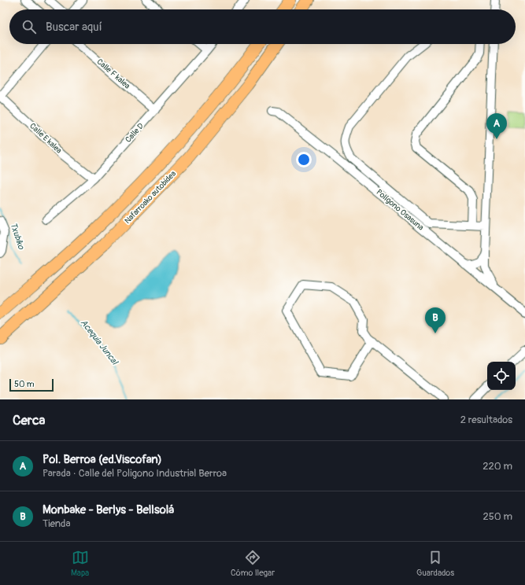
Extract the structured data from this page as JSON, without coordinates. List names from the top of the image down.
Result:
{
  "streets": {
    "highway": ["Nafarroako autobidea"],
    "street": [
      "Calle F kalea",
      "Calle D",
      "Calle E kalea",
      "Polígono Osasuna"
    ]
  },
  "crossings": [
    ["Calle F kalea", "Calle D"],
    ["Calle D", "Calle E kalea"]
  ],
  "water": ["Txubiko", "Acequia Juncal"],
  "scale_bar": "50 m",
  "page": {
    "search": "Buscar aquí",
    "pins": ["A", "B"],
    "scale": "50 m",
    "heading": ["Cerca", "2 resultados"],
    "list": [
      {
        "mark": "A",
        "name": "Pol. Berroa (ed.Viscofan)",
        "note": "Parada · Calle del Poligono Industrial Berroa",
        "value": "220 m"
      },
      {
        "mark": "B",
        "name": "Monbake - Berlys - Bellsolá",
        "note": "Tienda",
        "value": "250 m"
      }
    ],
    "nav": ["Mapa", "Cómo llegar", "Guardados"]
  }
}
